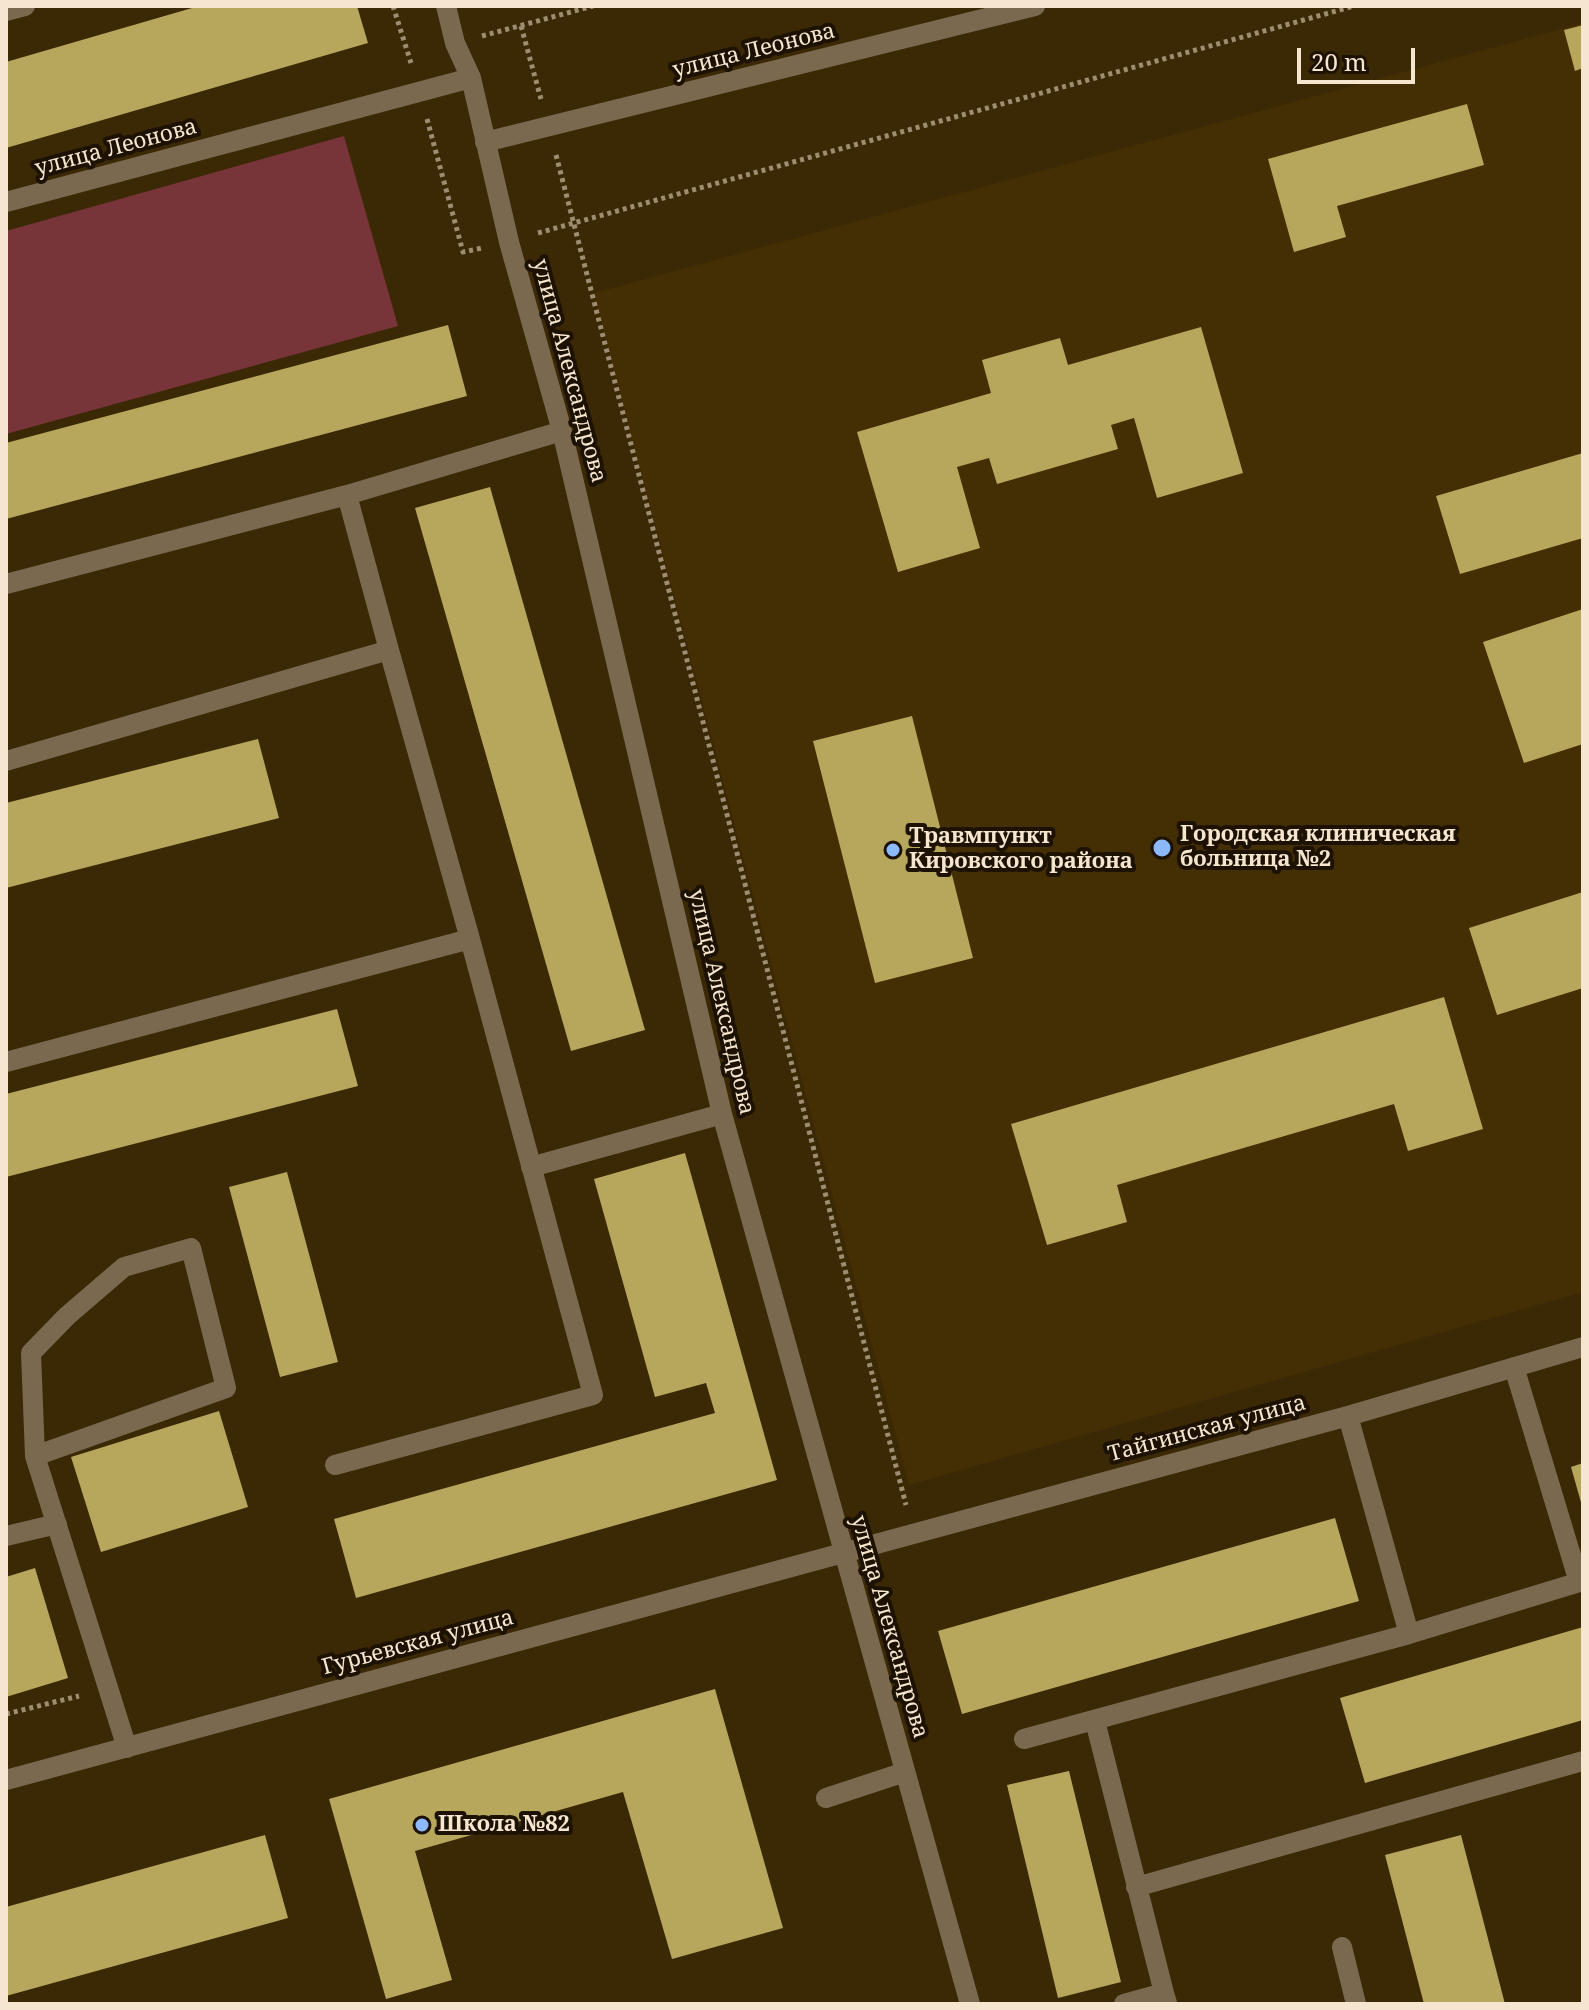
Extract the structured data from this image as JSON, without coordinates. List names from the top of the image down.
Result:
{
  "streets": {
    "street": [
      "улица Леонова",
      "улица Александрова",
      "Тайгинская улица",
      "Гурьевская улица"
    ]
  },
  "crossings": [
    ["улица Леонова", "улица Александрова"],
    ["улица Александрова", "Тайгинская улица"],
    ["улица Александрова", "Гурьевская улица"],
    ["Тайгинская улица", "Гурьевская улица"]
  ],
  "places": ["Городская клиническая больница №2", "Травмпункт Кировского района", "Школа №82"],
  "scale_bar": "20 m"
}
